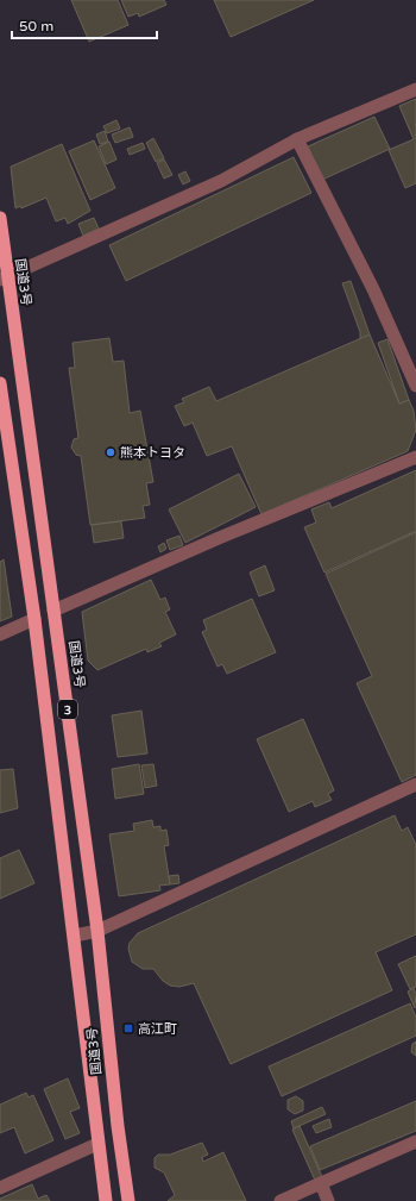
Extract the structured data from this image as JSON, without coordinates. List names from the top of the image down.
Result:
{
  "streets": {
    "highway": ["国道3号", "3"]
  },
  "places": {
    "other": ["熊本トヨタ"],
    "transit": ["高江町"]
  },
  "scale_bar": "50 m"
}
